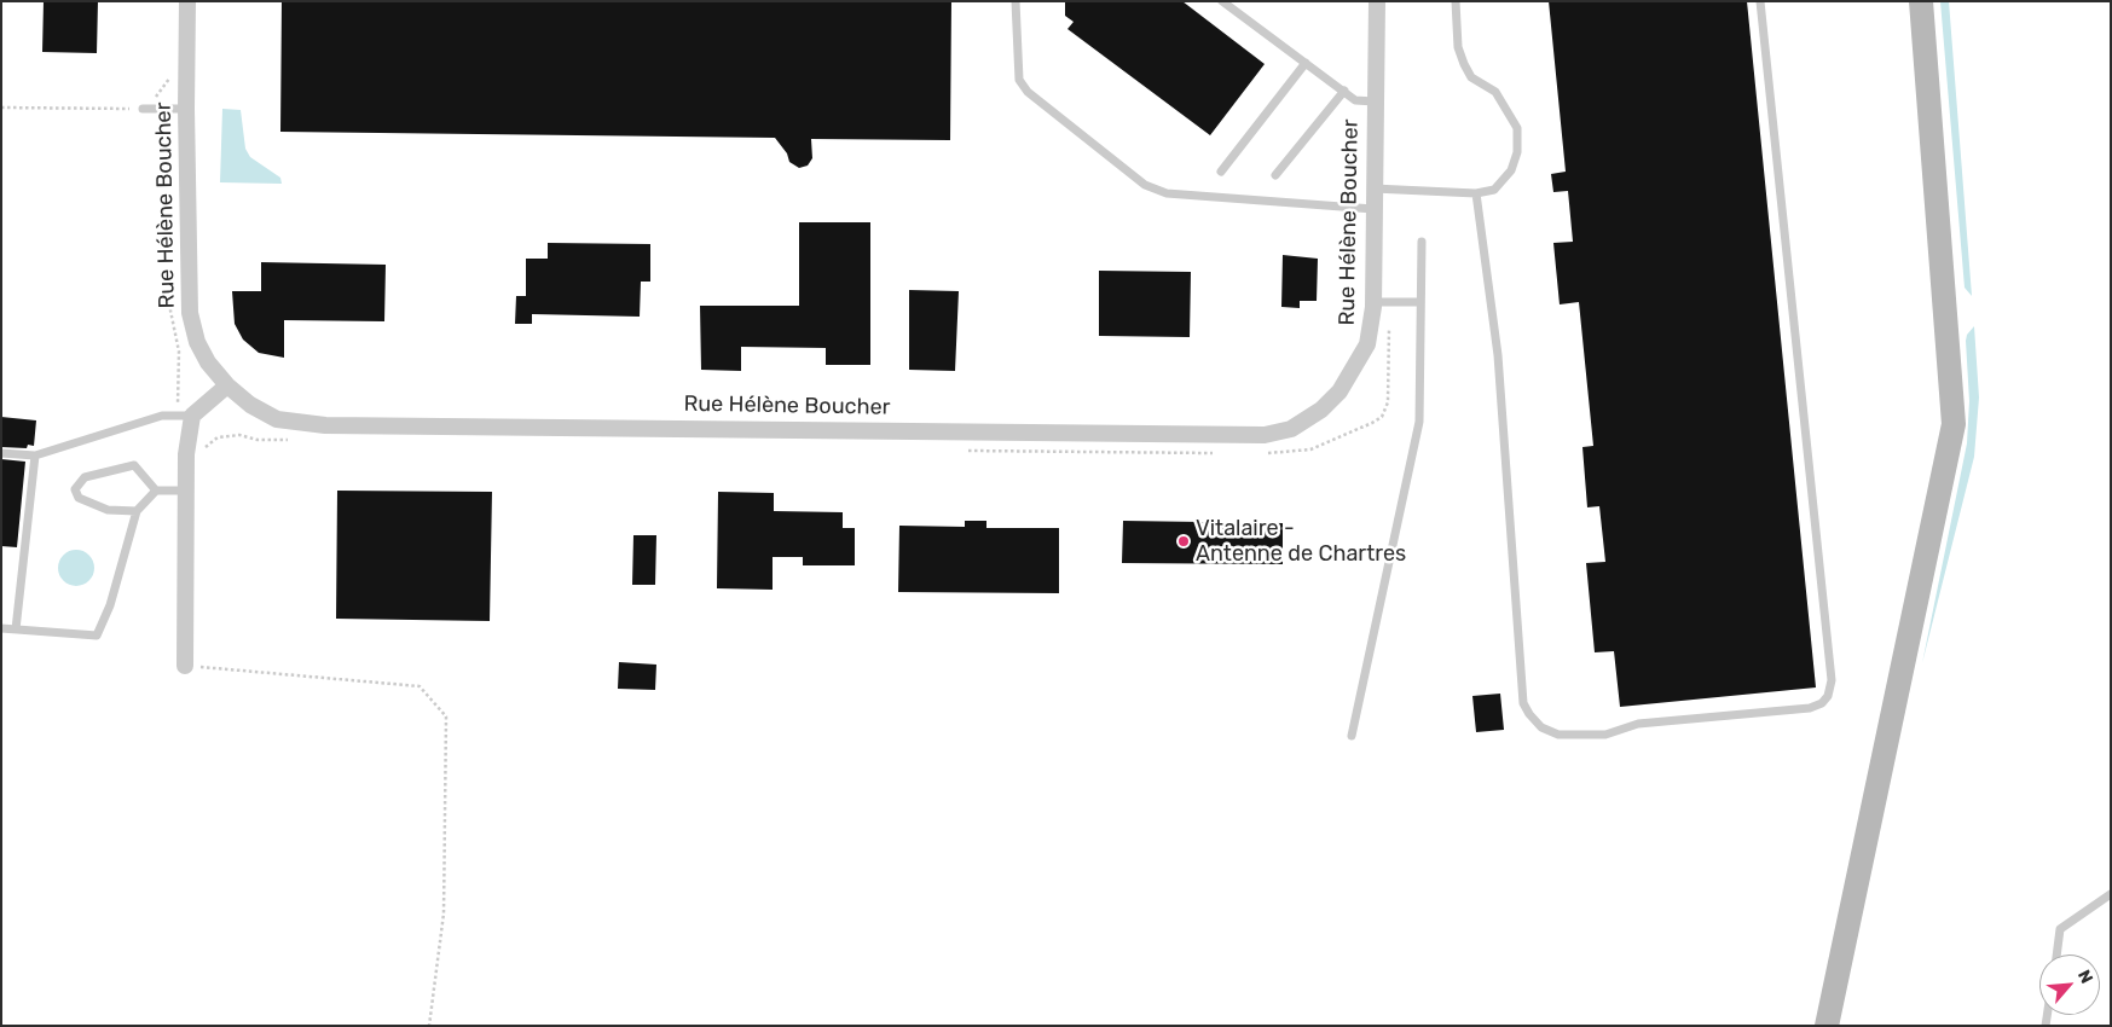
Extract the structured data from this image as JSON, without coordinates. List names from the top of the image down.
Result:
{
  "streets": {
    "street": ["Rue Hélène Boucher"]
  },
  "places": ["Vitalaire - Antenne de Chartres"],
  "north": "top right"
}
